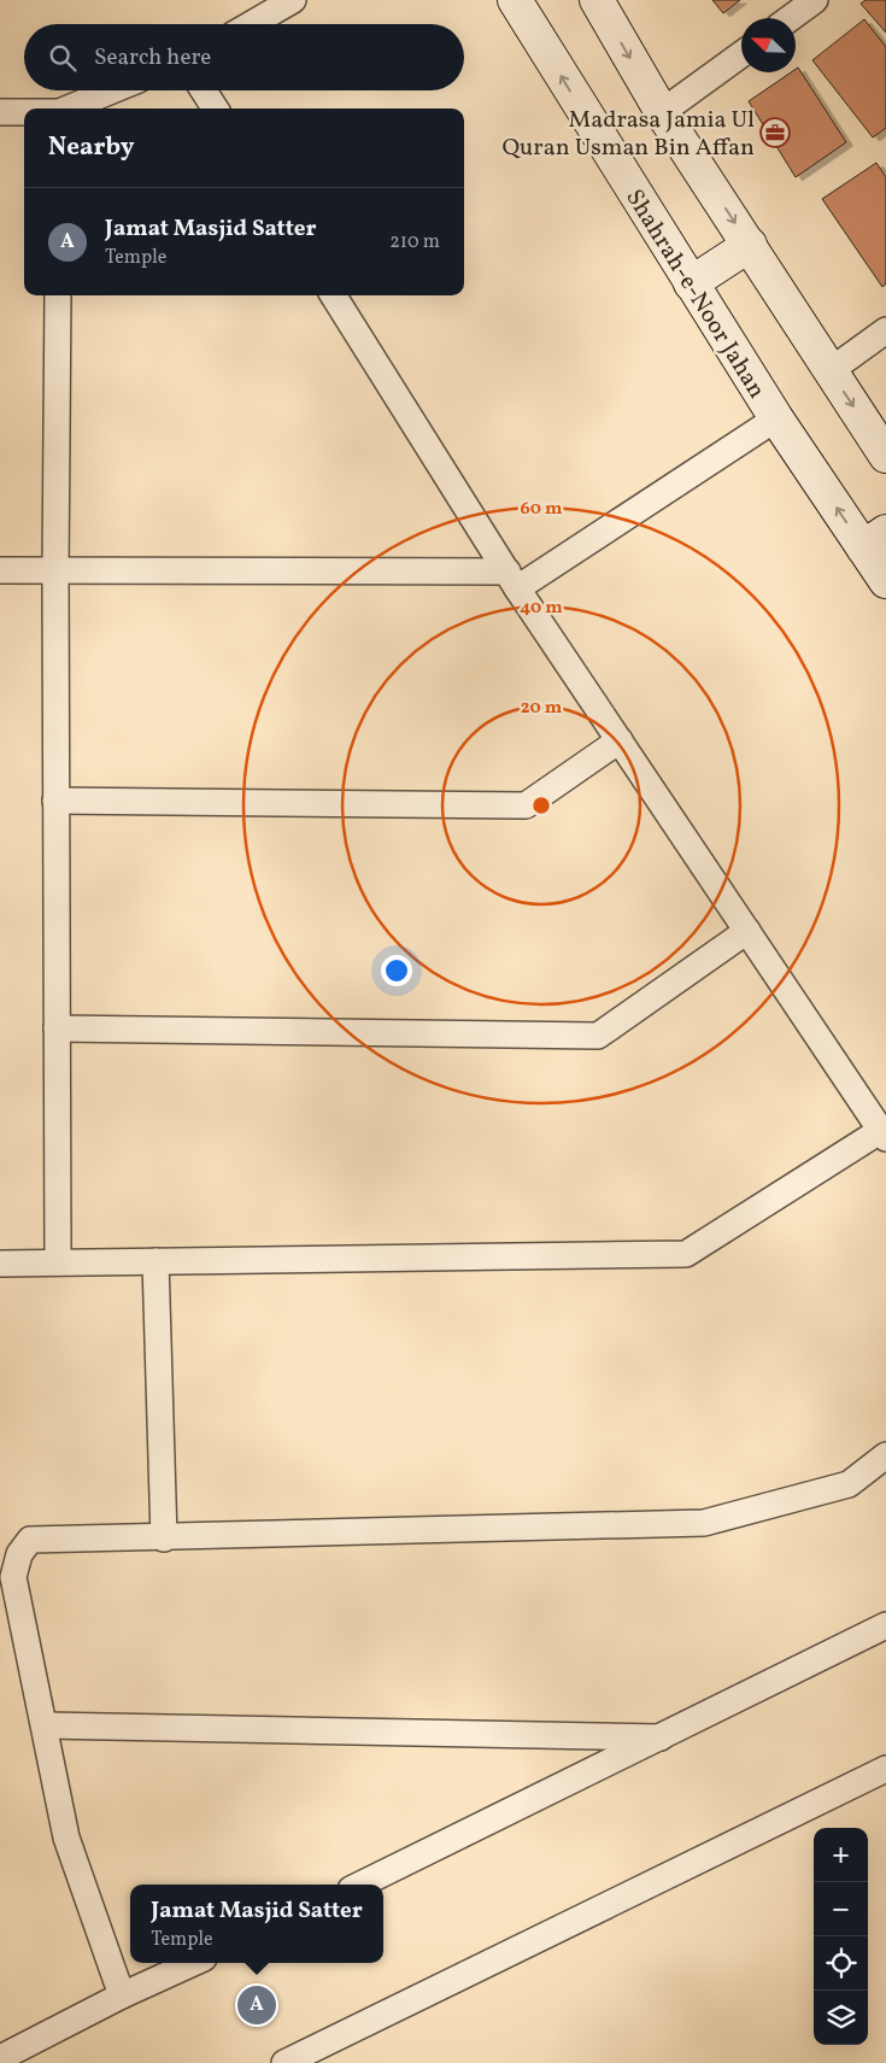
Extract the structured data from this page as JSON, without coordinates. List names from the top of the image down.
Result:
{
  "streets": {
    "main road": ["Shahrah-e-Noor Jahan"]
  },
  "places": {
    "office": ["Madrasa Jamia Ul Quran Usman Bin Affan"]
  },
  "north": "top left",
  "page": {
    "search": "Search here",
    "heading": "Nearby",
    "list": [
      {
        "mark": "A",
        "name": "Jamat Masjid Satter",
        "note": "Temple",
        "value": "210 m"
      }
    ],
    "map_buttons": ["+", "−"],
    "popup": ["Jamat Masjid Satter", "Temple"],
    "pins": "A"
  },
  "rings": ["60 m", "40 m", "20 m"]
}
